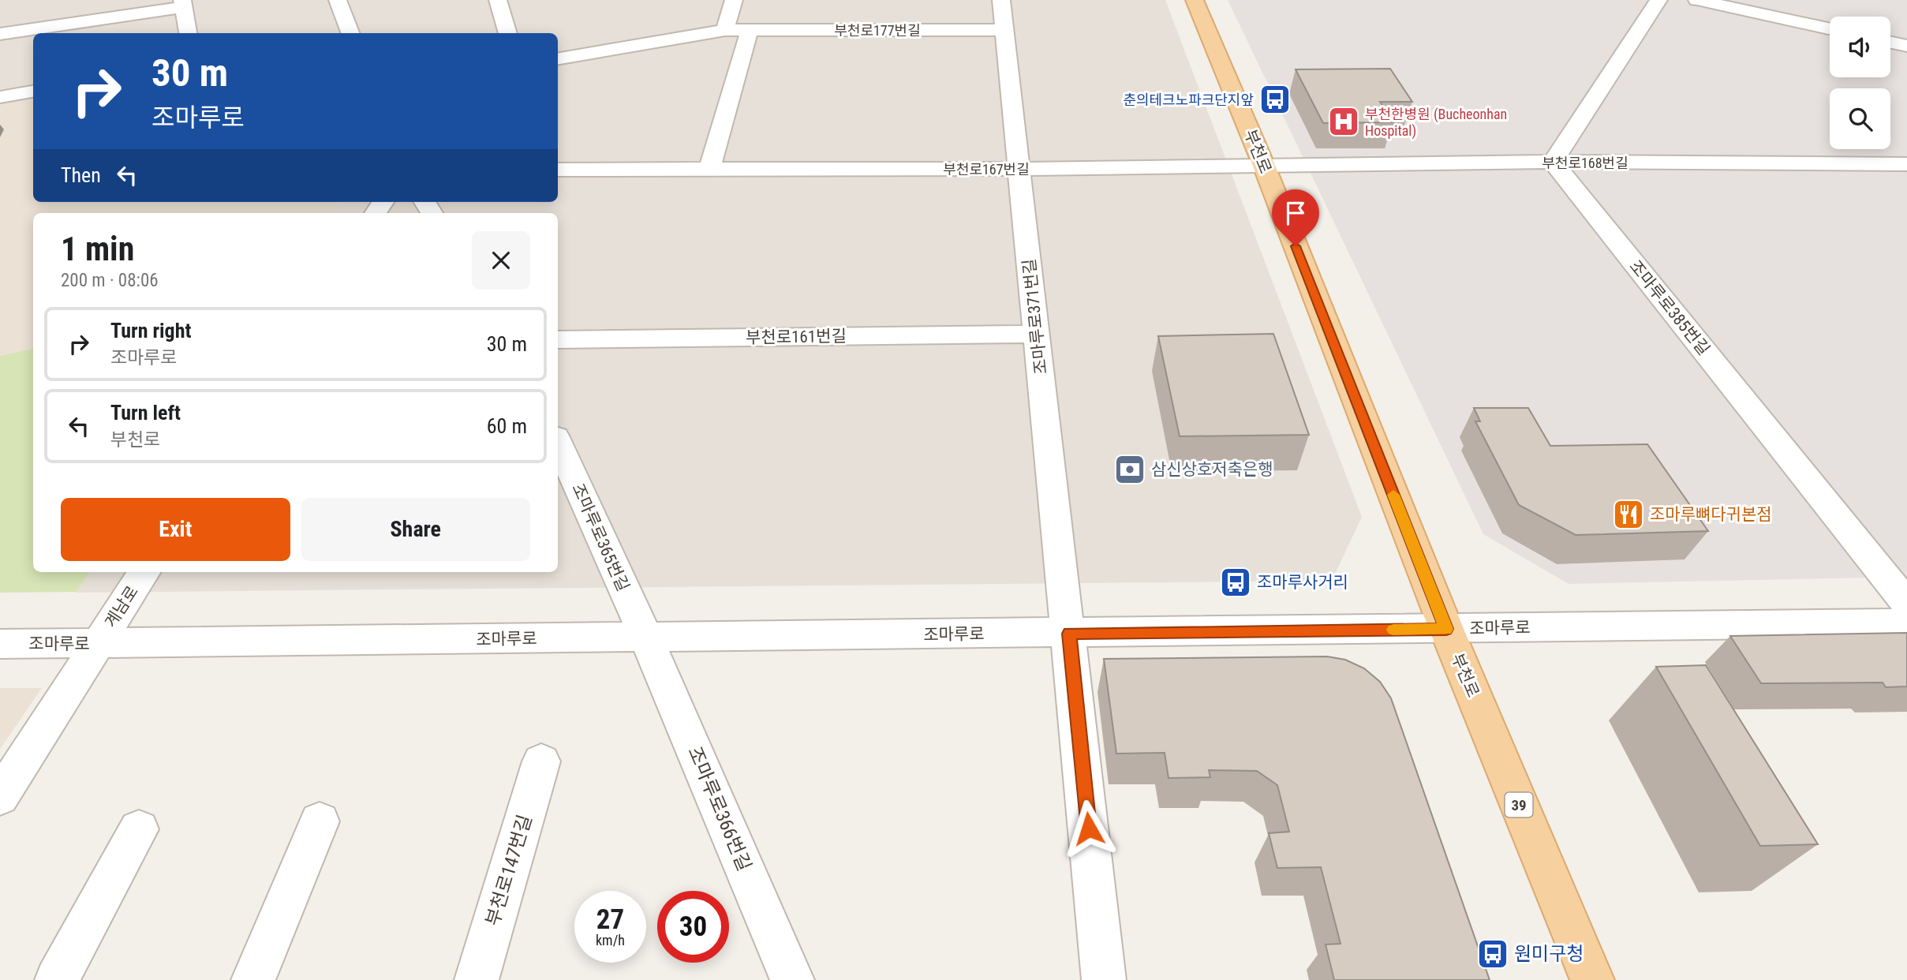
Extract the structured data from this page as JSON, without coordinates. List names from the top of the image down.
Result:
{
  "streets": {
    "main road": ["부천로", "39"],
    "street": [
      "부천로177번길",
      "부천로168번길",
      "부천로167번길",
      "조마루로385번길",
      "조마루로371번길",
      "부천로161번길",
      "조마루로365번길",
      "계남로",
      "조마루로",
      "조마루로366번길",
      "부천로147번길"
    ]
  },
  "crossings": [
    ["부천로177번길", "조마루로371번길"],
    ["부천로", "부천로168번길"],
    ["부천로", "부천로167번길"],
    ["부천로", "조마루로"],
    ["부천로168번길", "부천로167번길"],
    ["부천로168번길", "조마루로385번길"],
    ["부천로167번길", "조마루로371번길"],
    ["조마루로371번길", "부천로161번길"],
    ["조마루로371번길", "조마루로"],
    ["조마루로365번길", "조마루로"],
    ["조마루로365번길", "조마루로366번길"],
    ["계남로", "조마루로"],
    ["조마루로", "조마루로366번길"]
  ],
  "places": {
    "bus stop": ["춘의테크노파크단지앞", "조마루사거리", "원미구청"],
    "hospital": ["부천한병원 (Bucheonhan Hospital)"],
    "bank": ["삼신상호저축은행"],
    "restaurant": ["조마루뼈다귀본점"]
  },
  "page": {
    "turn": ["30 m", "조마루로"],
    "then": "Then",
    "heading": ["1 min", "200 m · 08:06"],
    "list": [
      {
        "name": "Turn right",
        "note": "조마루로",
        "value": "30 m"
      },
      {
        "name": "Turn left",
        "note": "부천로",
        "value": "60 m"
      }
    ],
    "buttons": ["Exit", "Share"],
    "speed": "27 km/h",
    "limit": "30"
  }
}
